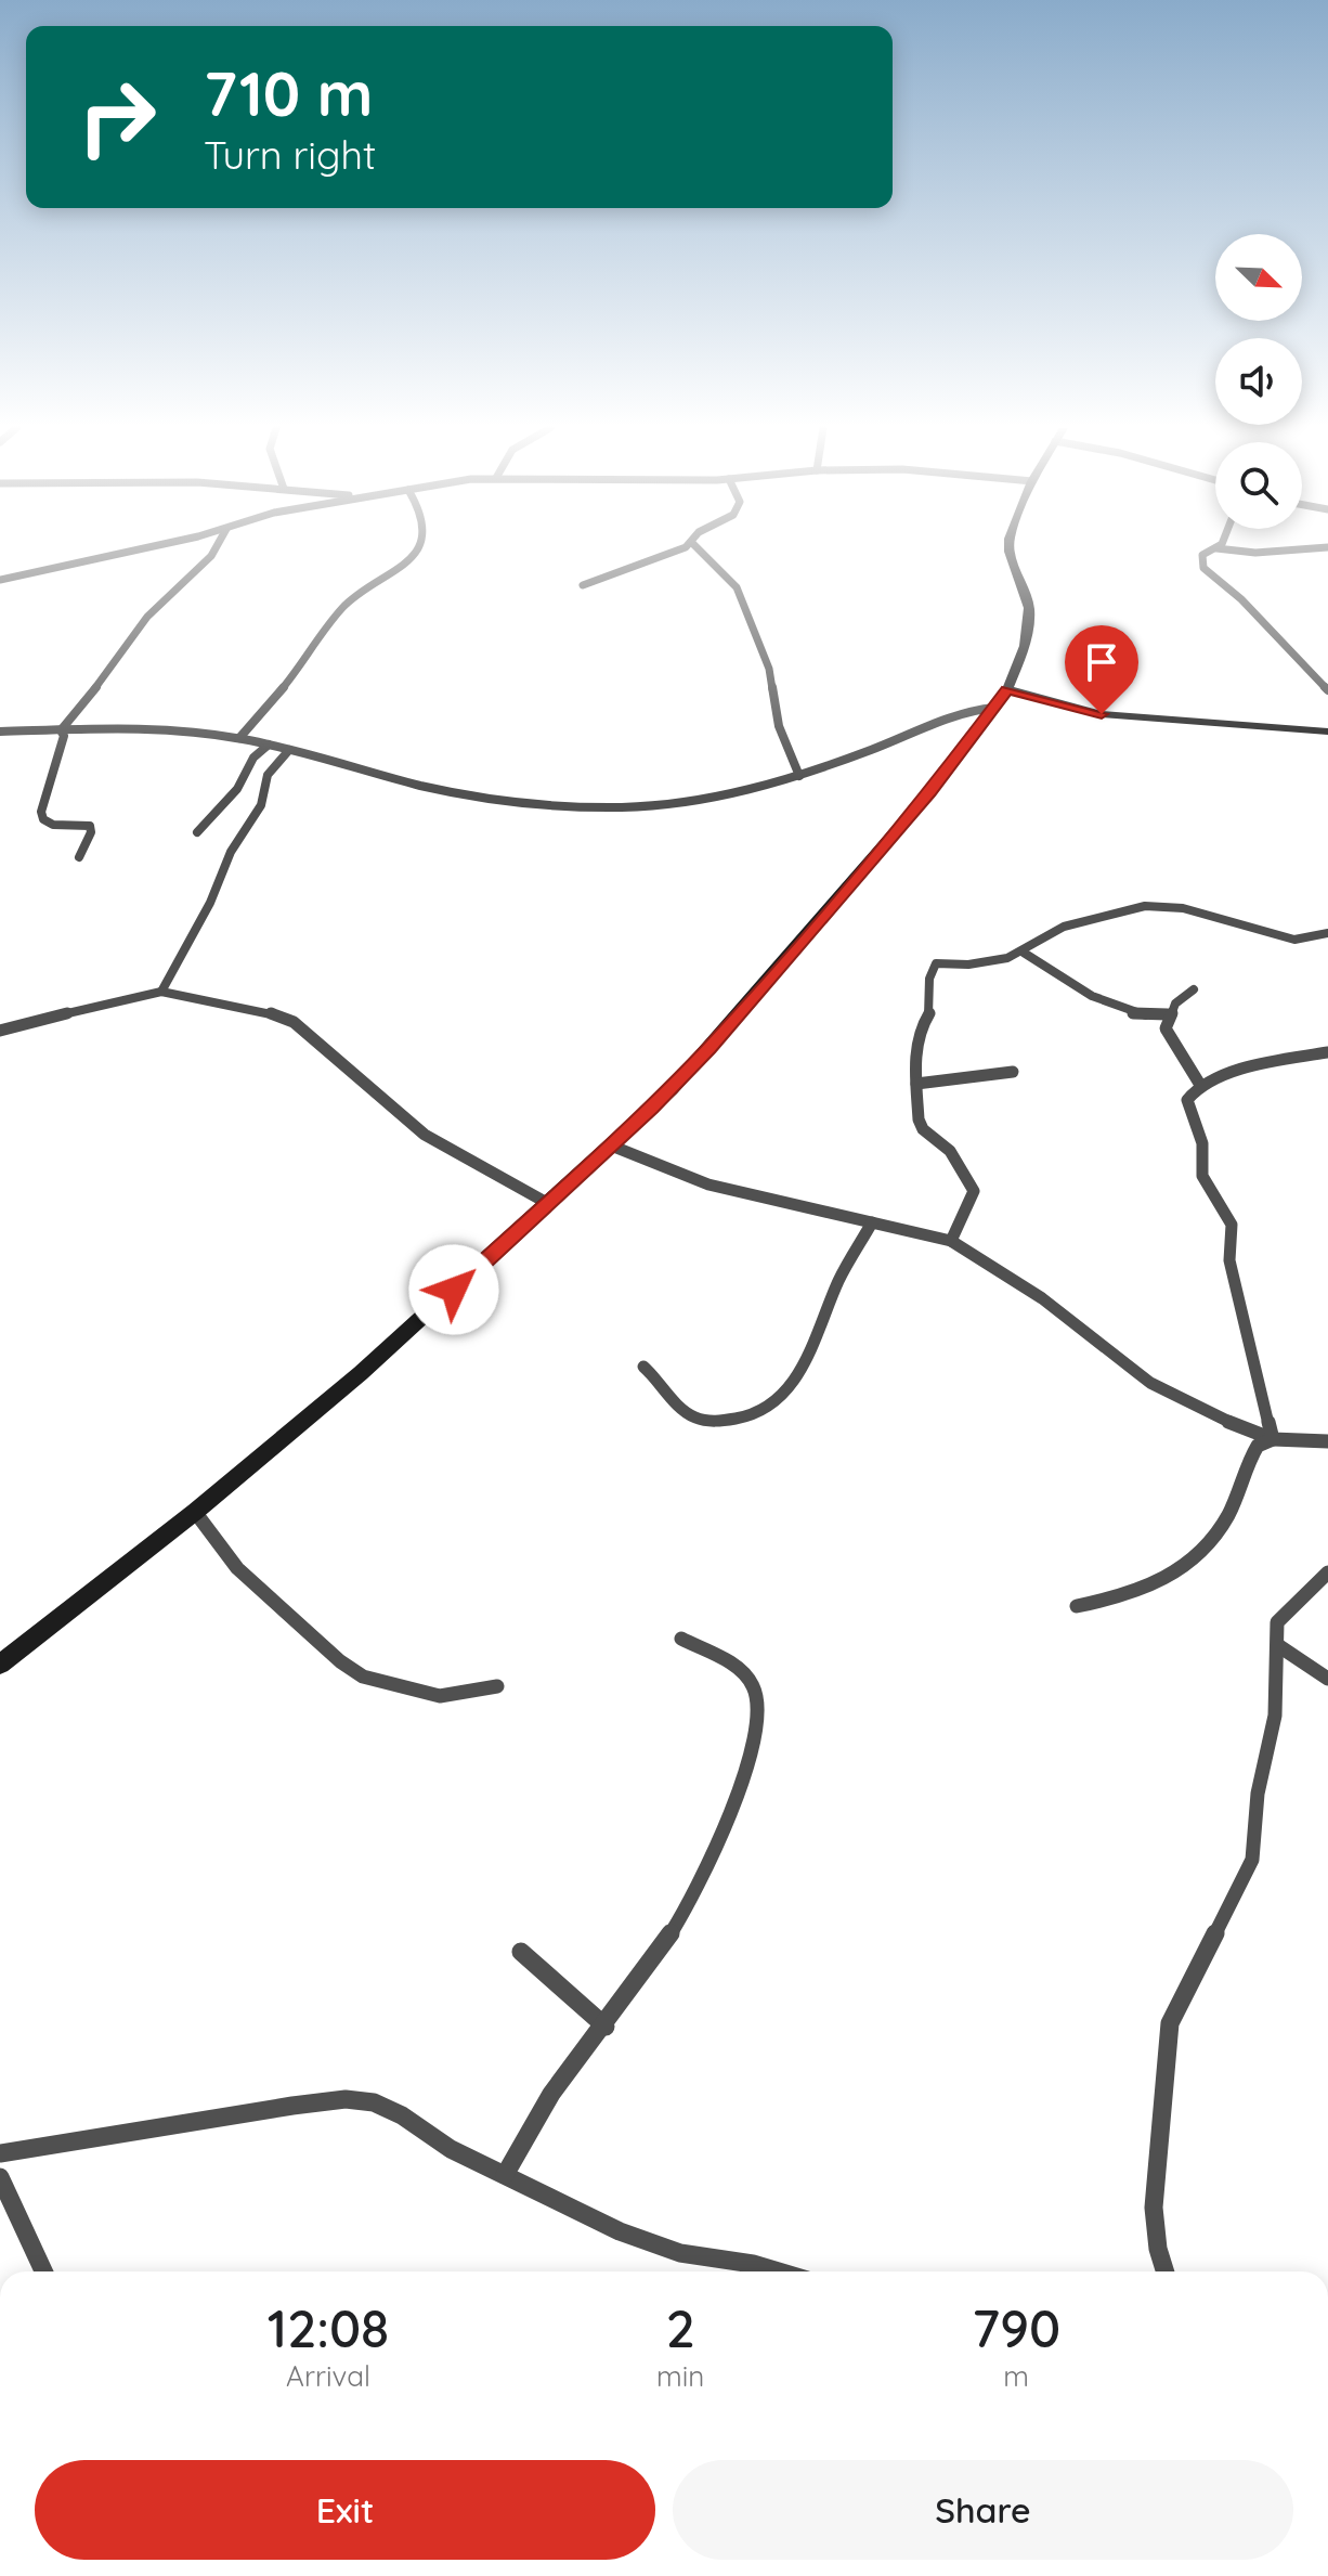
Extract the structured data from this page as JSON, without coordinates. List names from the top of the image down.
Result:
{
  "north": "bottom right",
  "page": {
    "turn": ["710 m", "Turn right"],
    "eta": [
      "12:08",
      "Arrival",
      "2",
      "min",
      "790",
      "m"
    ],
    "buttons": ["Exit", "Share"]
  }
}
